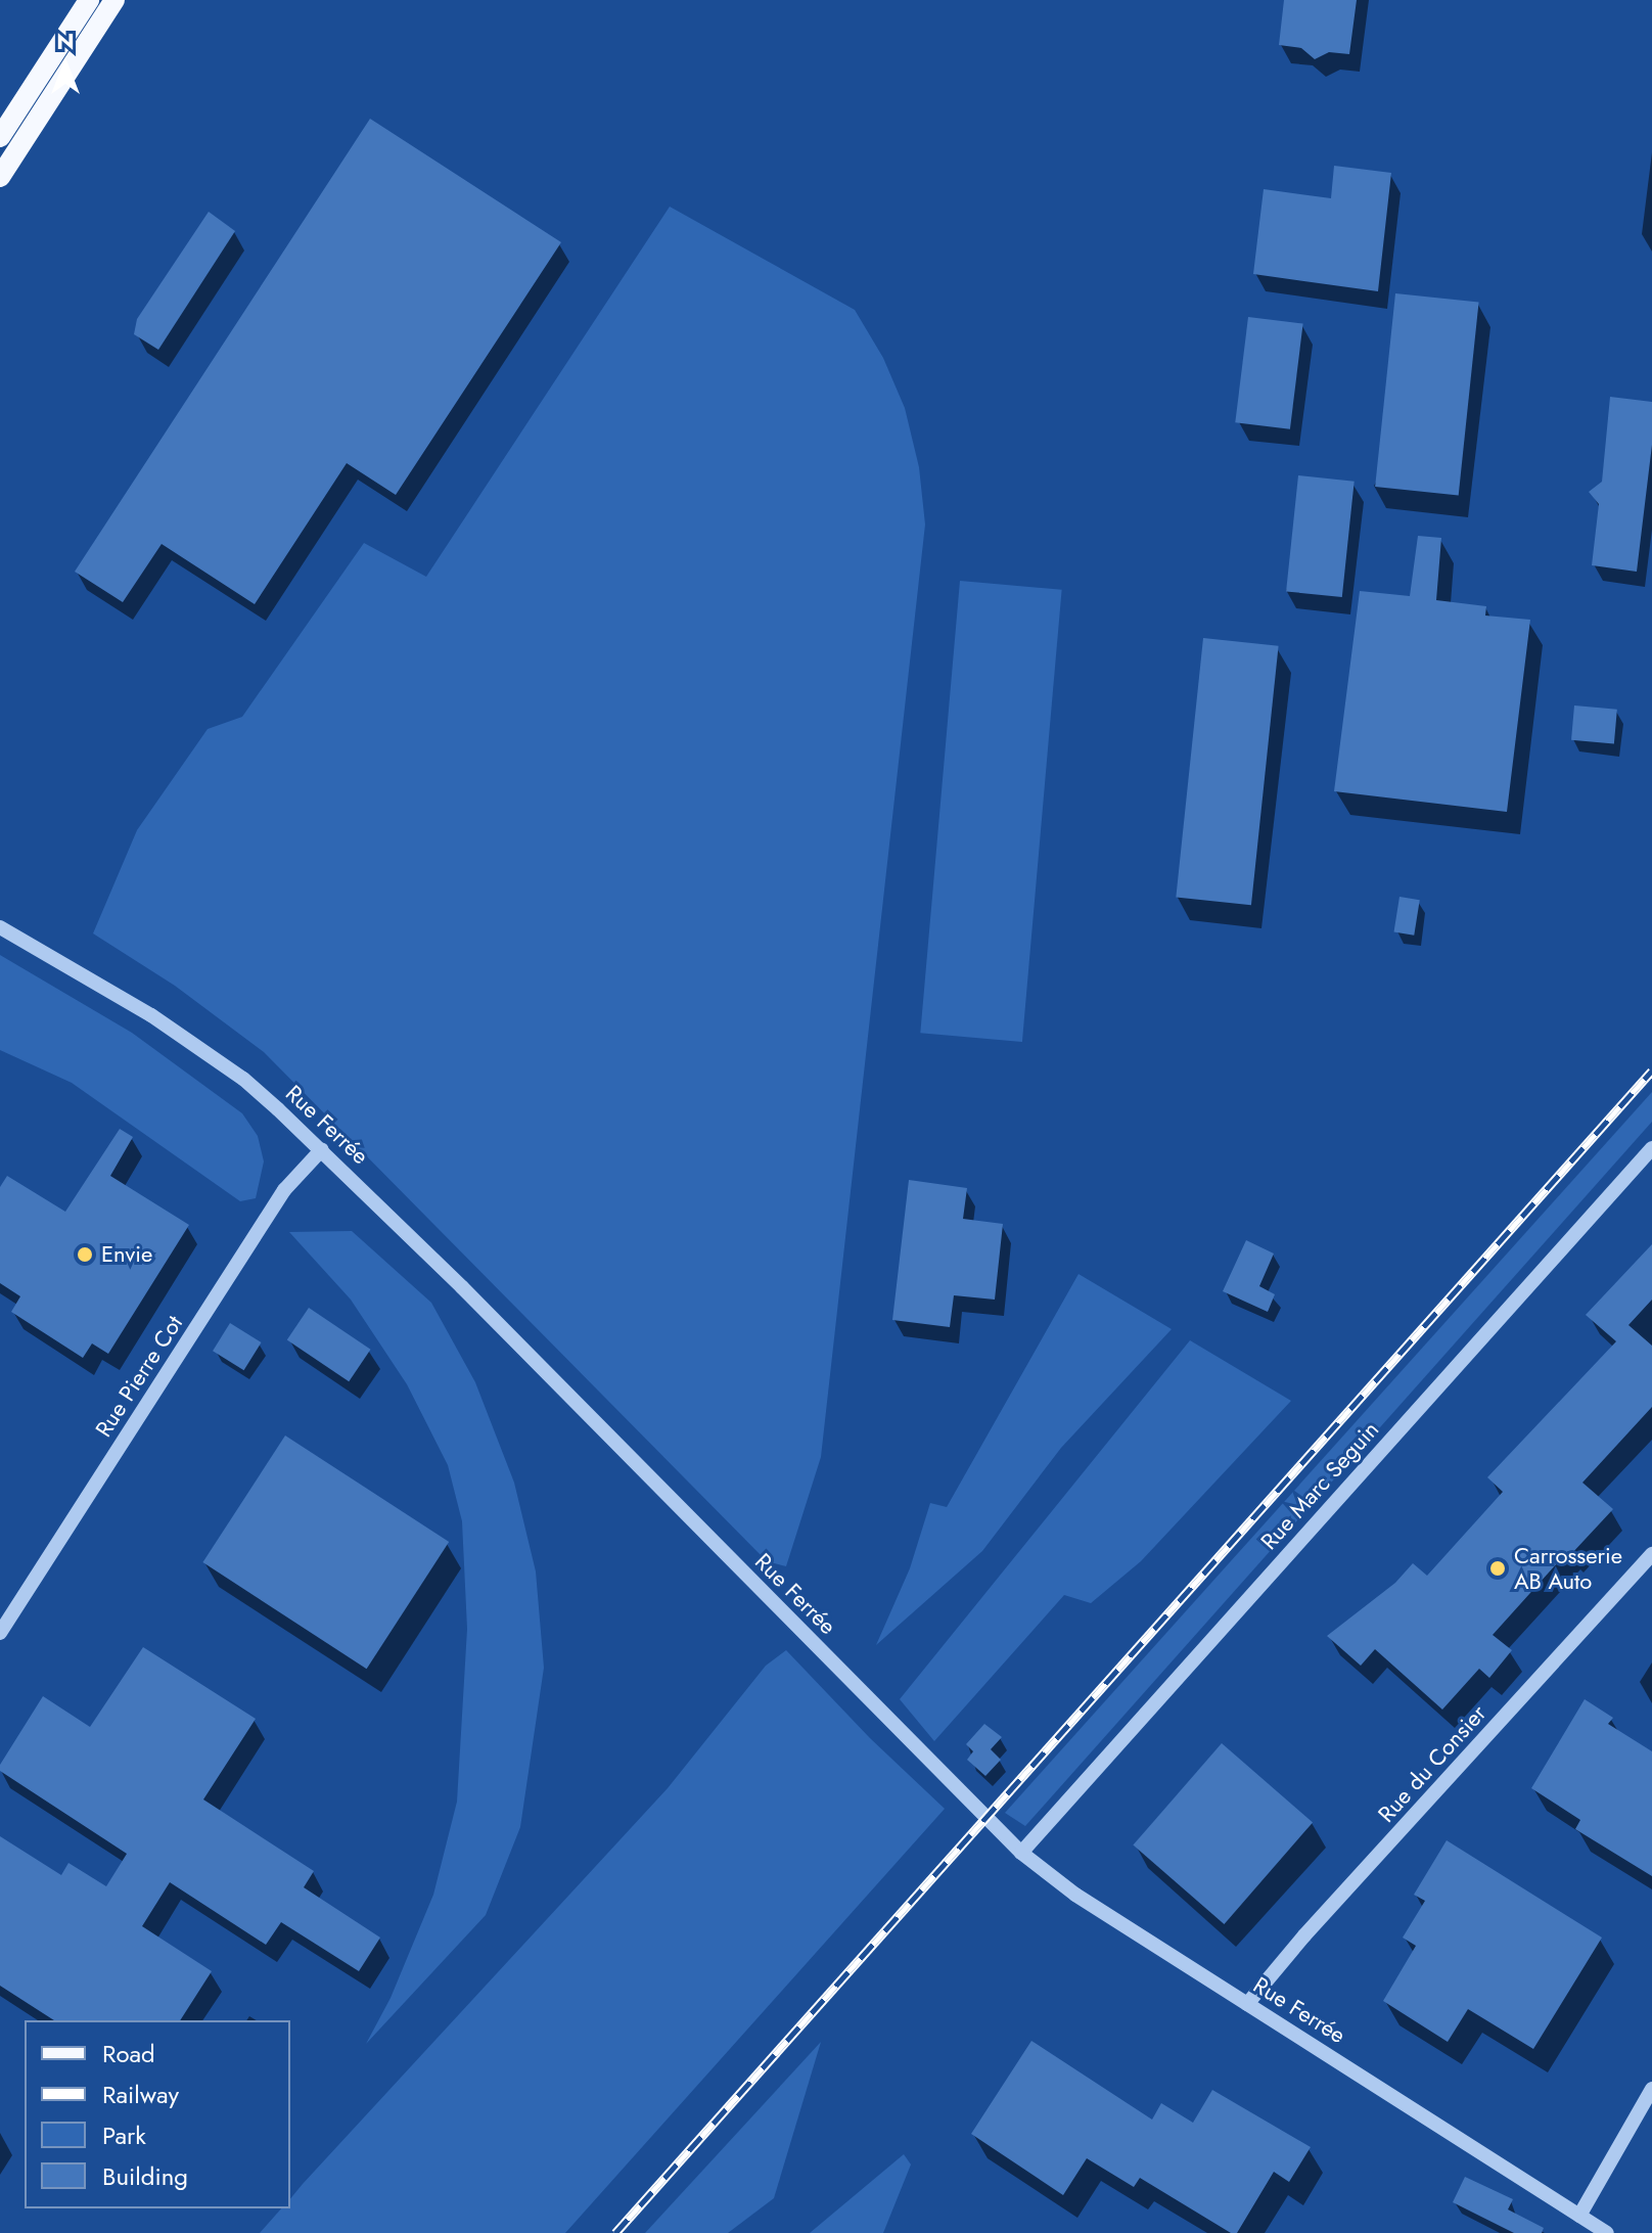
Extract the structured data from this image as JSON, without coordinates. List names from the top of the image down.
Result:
{
  "streets": {
    "street": [
      "Rue Ferrée",
      "Rue Pierre Cot",
      "Rue Marc Seguin",
      "Rue du Consier"
    ]
  },
  "crossings": [
    ["Rue Ferrée", "Rue Pierre Cot"],
    ["Rue Ferrée", "Rue Marc Seguin"],
    ["Rue Ferrée", "Rue du Consier"]
  ],
  "places": ["Envie", "Carrosserie AB Auto"],
  "legend": [
    "Road",
    "Railway",
    "Park",
    "Building"
  ],
  "north": "top"
}
